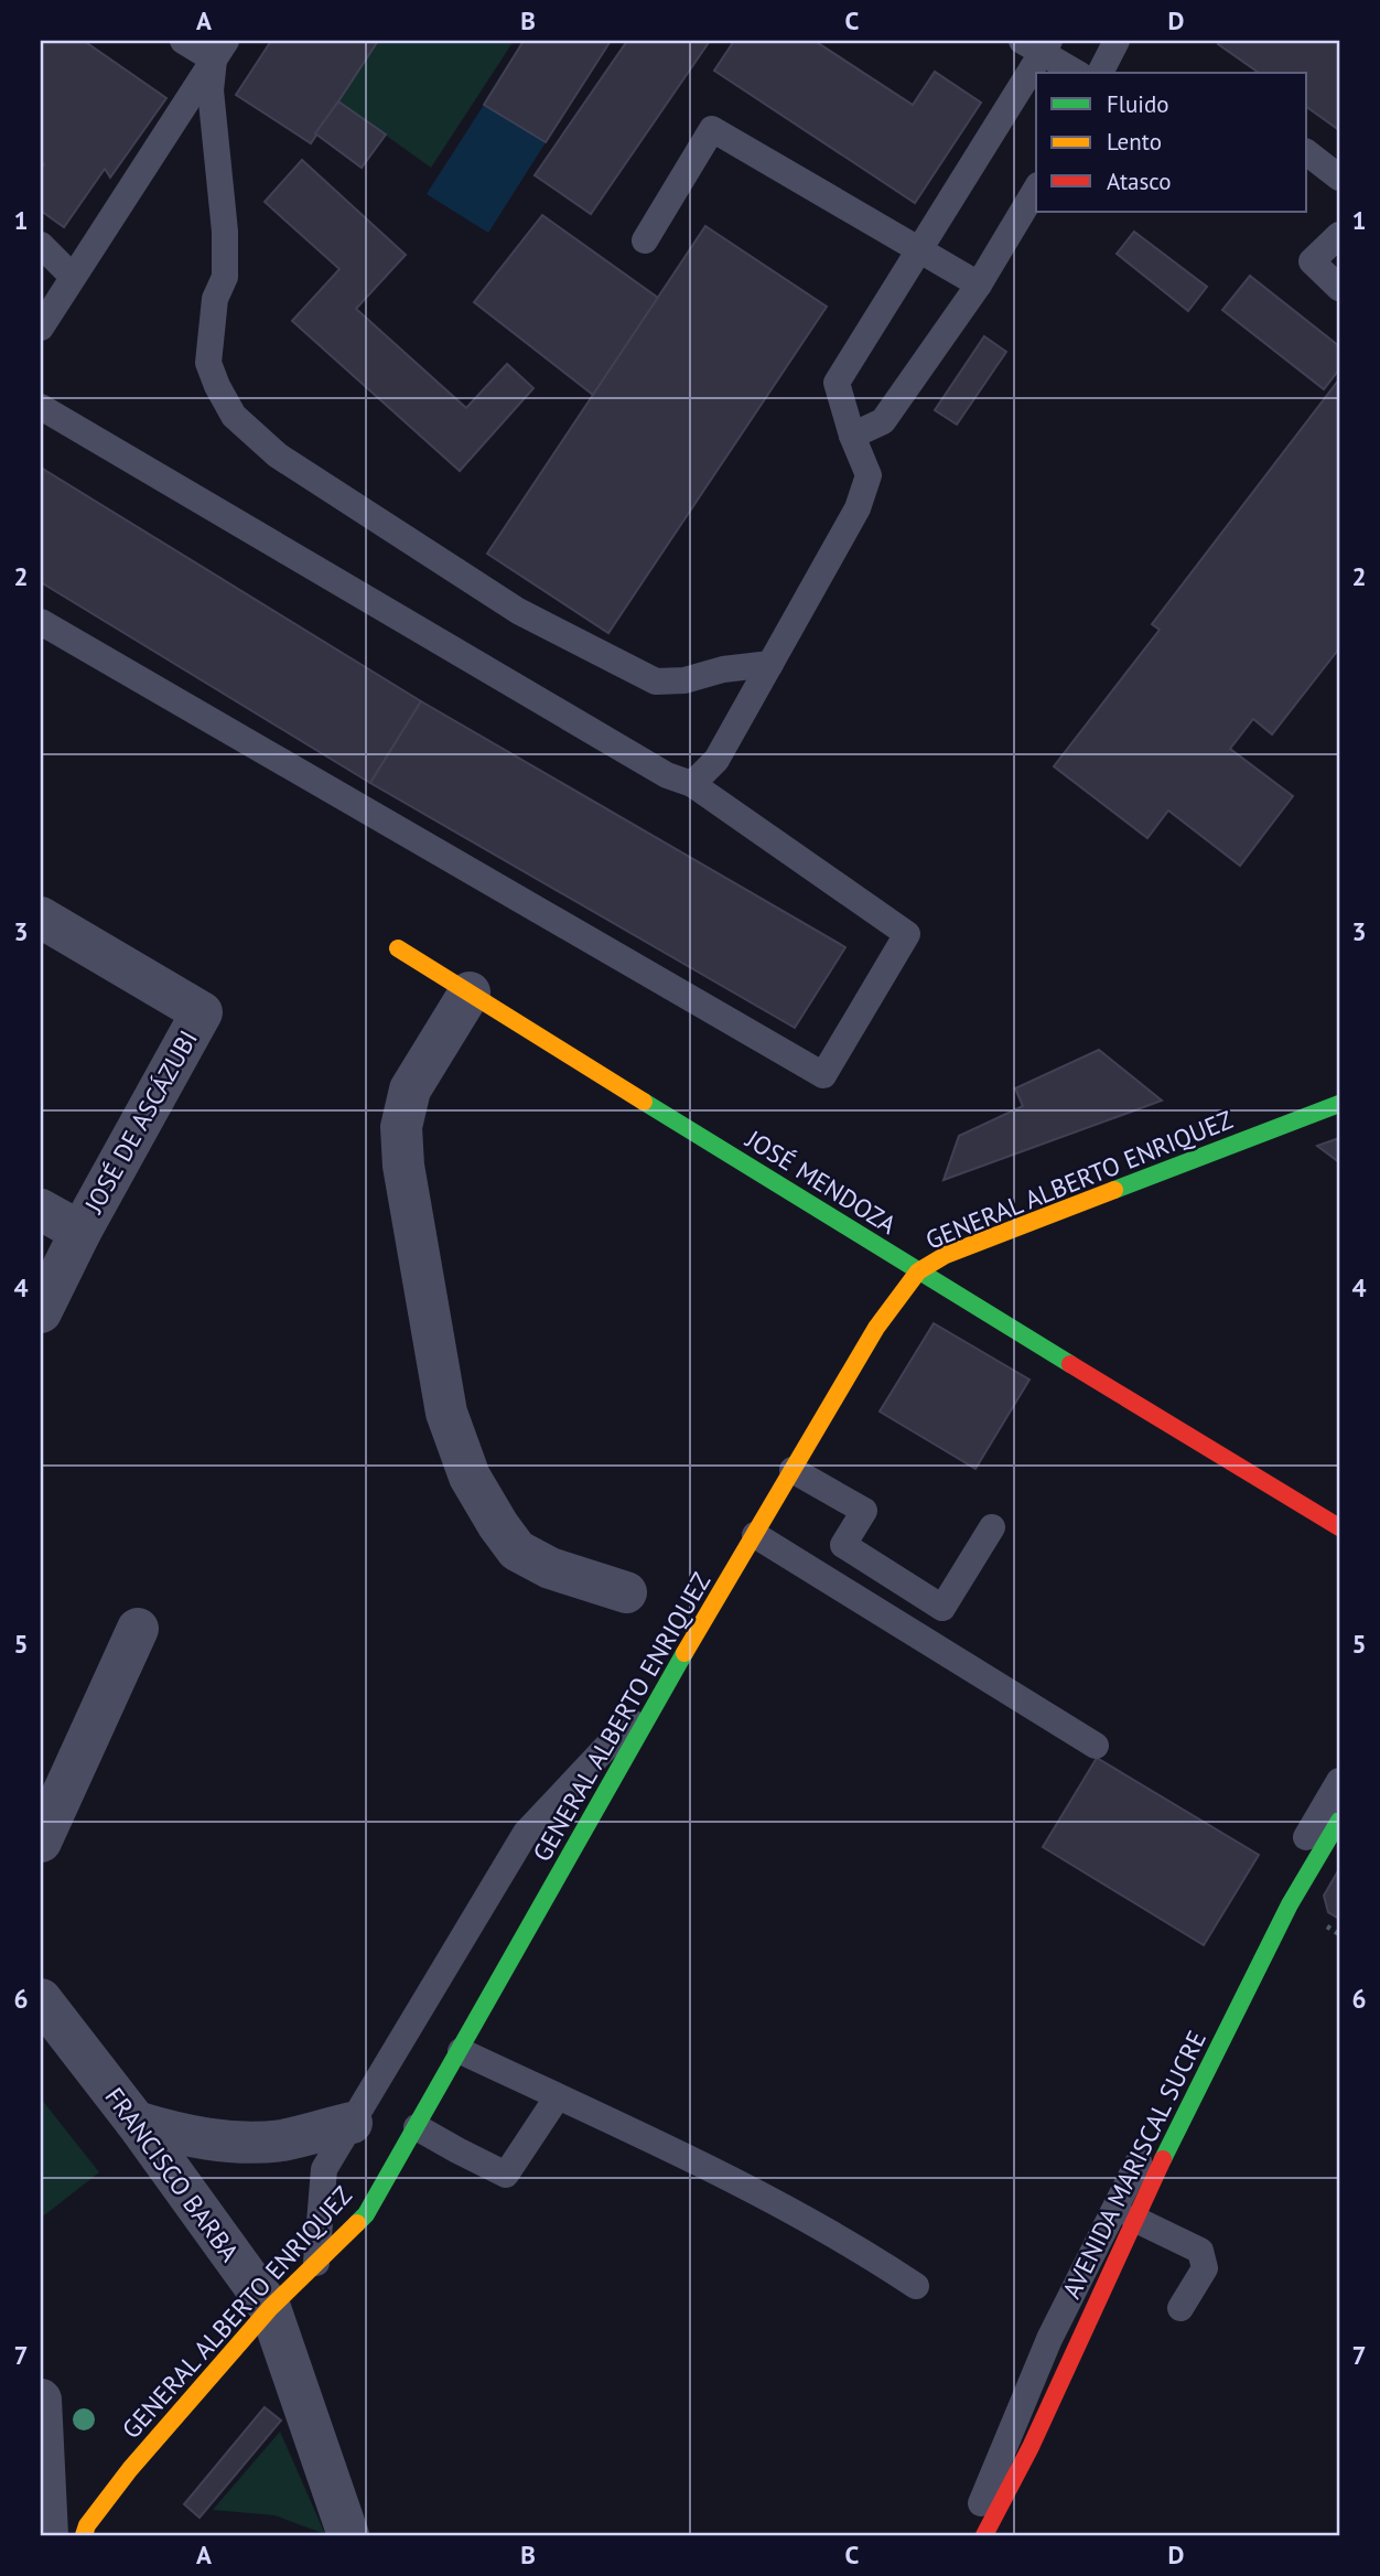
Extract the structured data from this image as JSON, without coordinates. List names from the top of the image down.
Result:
{
  "streets": {
    "main road": ["GENERAL ALBERTO ENRIQUEZ", "JOSÉ MENDOZA", "AVENIDA MARISCAL SUCRE"],
    "street": ["JOSÉ DE ASCÁZUBI", "FRANCISCO BARBA"]
  },
  "crossings": [
    ["GENERAL ALBERTO ENRIQUEZ", "JOSÉ MENDOZA"],
    ["GENERAL ALBERTO ENRIQUEZ", "FRANCISCO BARBA"]
  ],
  "legend": ["Fluido", "Lento", "Atasco"],
  "grid": {
    "columns": [
      "A",
      "B",
      "C",
      "D"
    ],
    "rows": [
      "1",
      "2",
      "3",
      "4",
      "5",
      "6",
      "7"
    ]
  }
}
